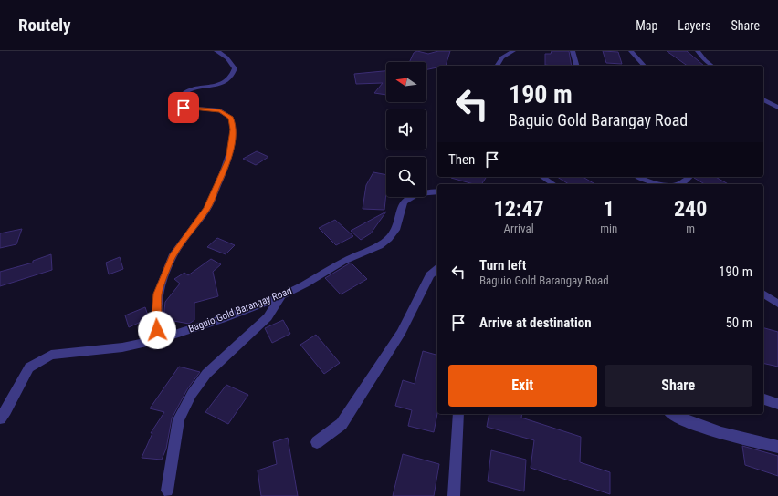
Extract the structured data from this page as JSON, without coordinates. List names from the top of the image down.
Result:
{
  "streets": {
    "street": ["Baguio Gold Barangay Road"]
  },
  "north": "left",
  "page": {
    "header": "Routely",
    "nav": ["Map", "Layers", "Share"],
    "turn": ["190 m", "Baguio Gold Barangay Road"],
    "then": "Then",
    "eta": [
      "12:47",
      "Arrival",
      "1",
      "min",
      "240",
      "m"
    ],
    "list": [
      {
        "name": "Turn left",
        "note": "Baguio Gold Barangay Road",
        "value": "190 m"
      },
      {
        "name": "Arrive at destination",
        "value": "50 m"
      }
    ],
    "buttons": ["Exit", "Share"]
  }
}
